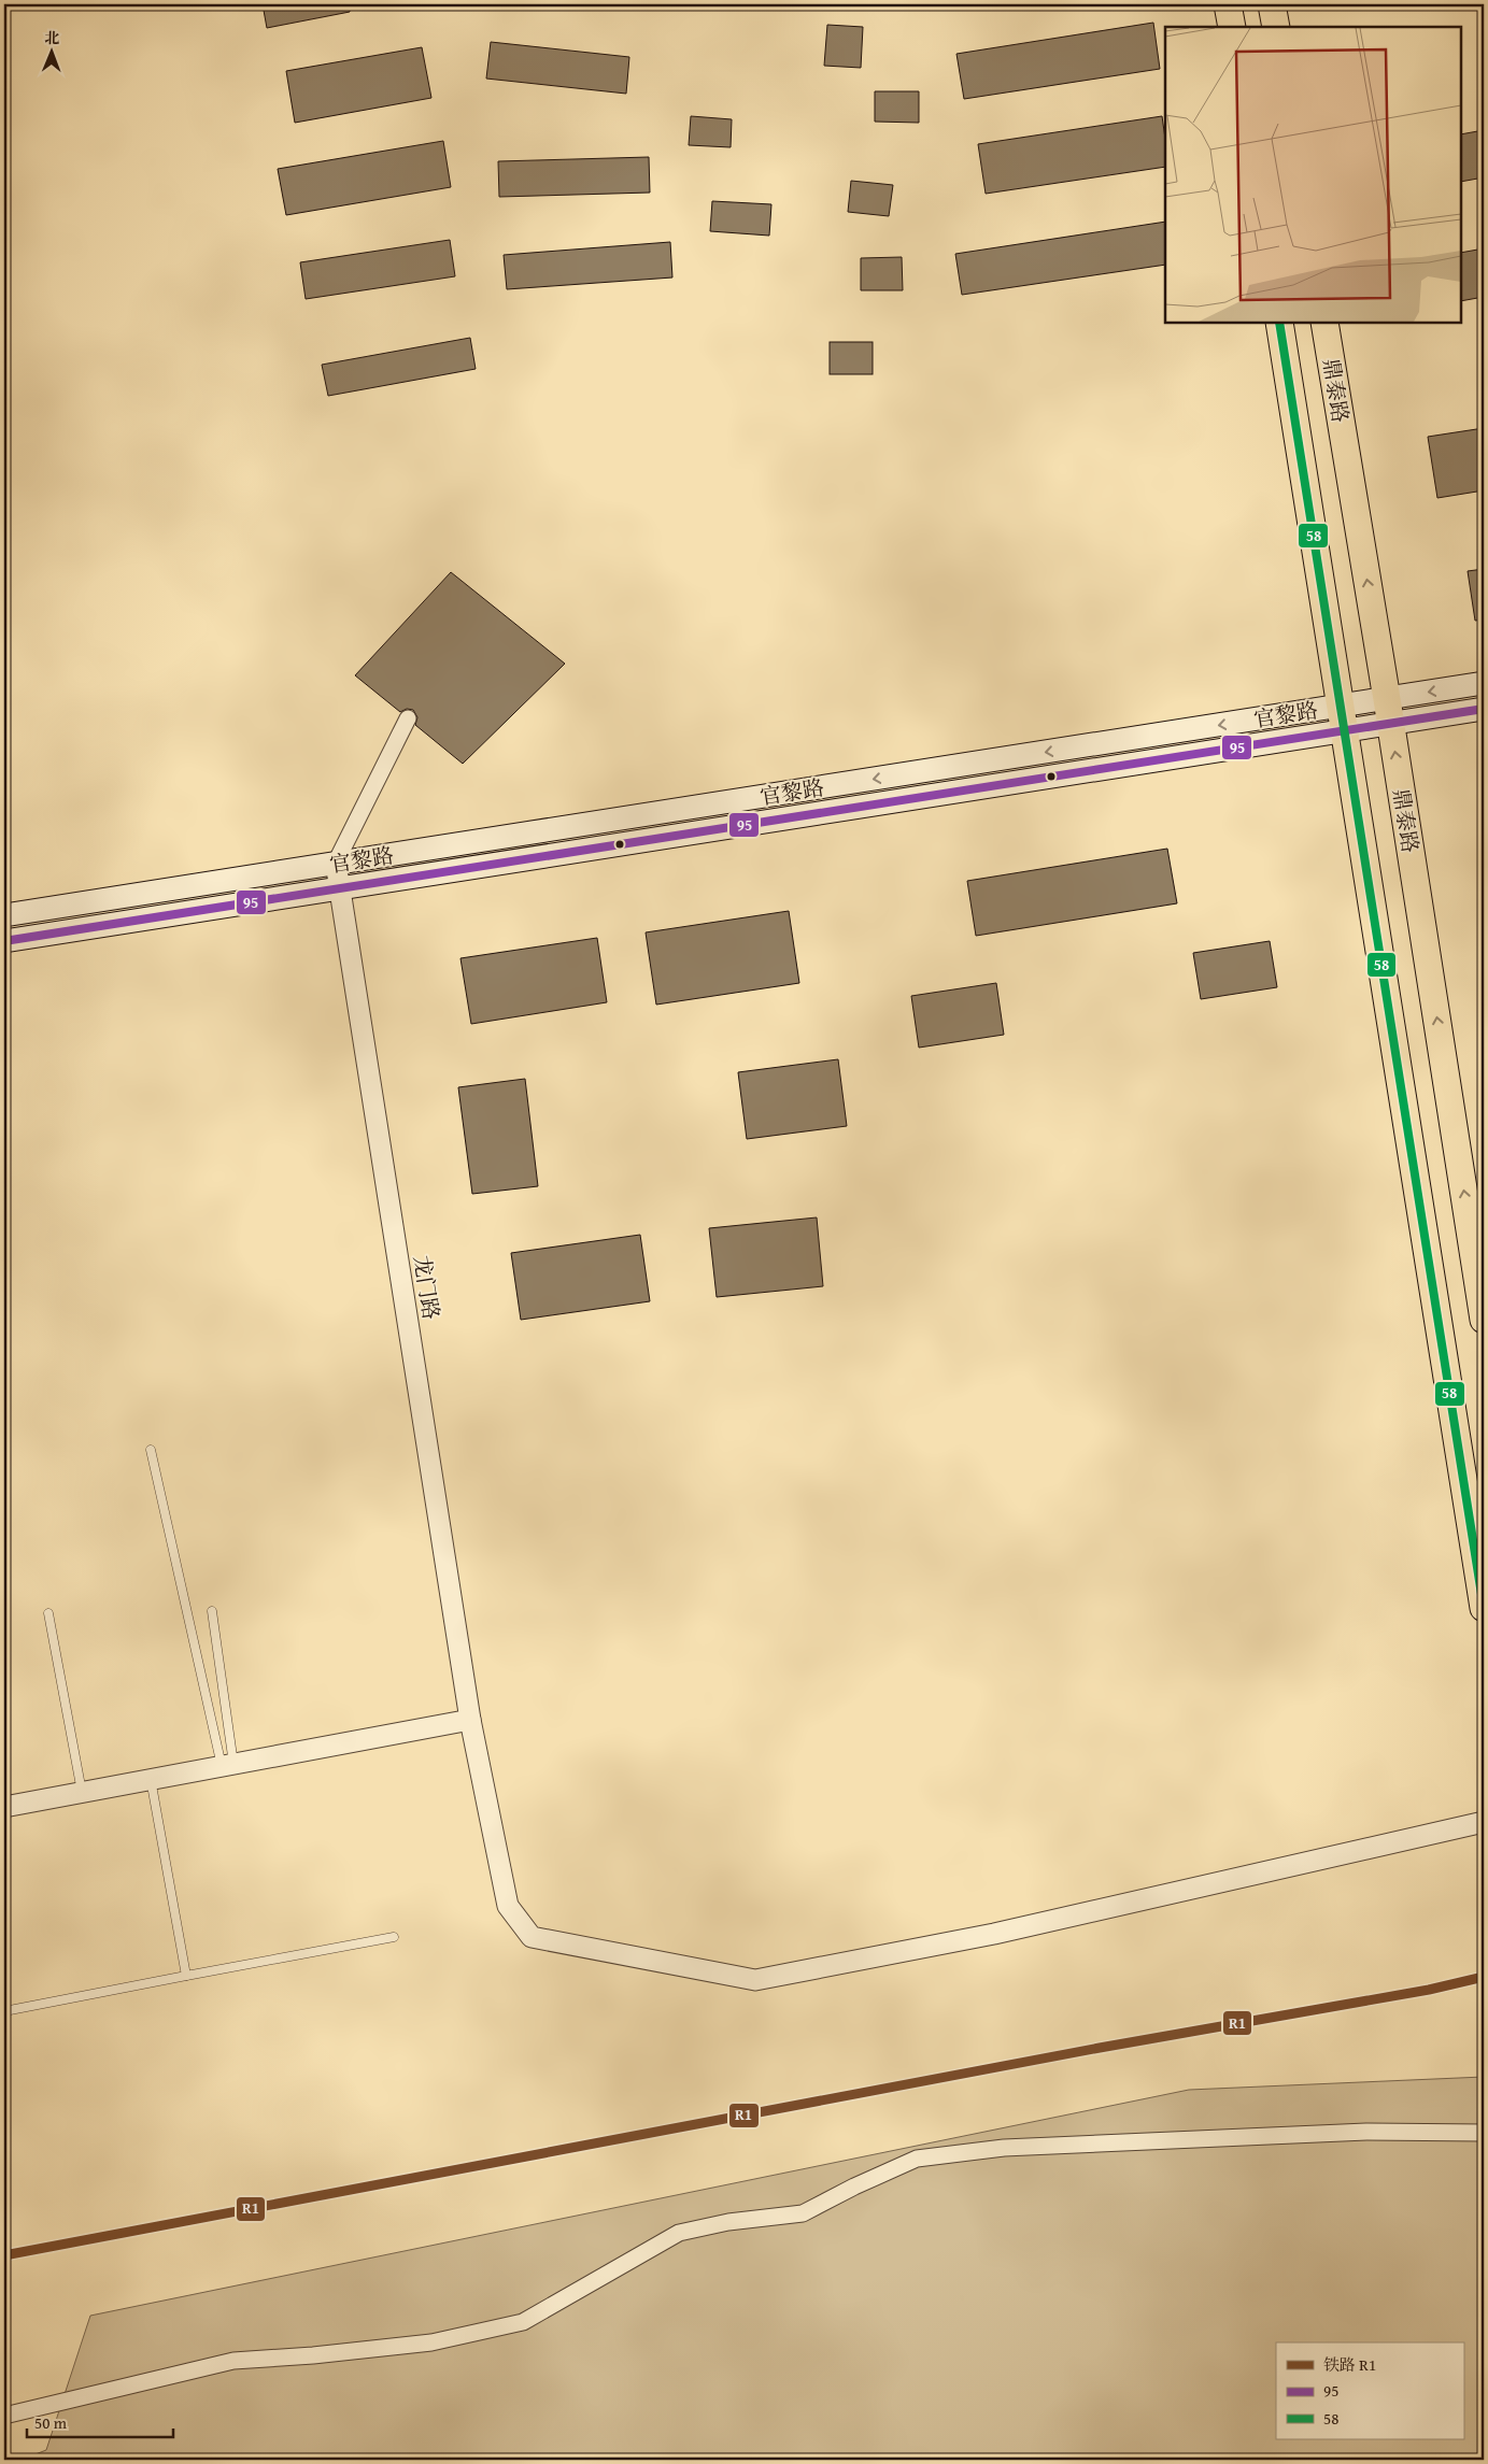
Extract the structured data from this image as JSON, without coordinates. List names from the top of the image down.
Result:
{
  "streets": {
    "highway": ["鼎泰路"],
    "main road": ["官黎路"],
    "street": ["龙门路"]
  },
  "crossings": [
    ["鼎泰路", "官黎路"],
    ["官黎路", "龙门路"]
  ],
  "lines": ["transit line 58", "transit line 95", "rail line R1"],
  "legend": ["铁路 R1", "95", "58"],
  "scale_bar": "50 m",
  "north": "top"
}
